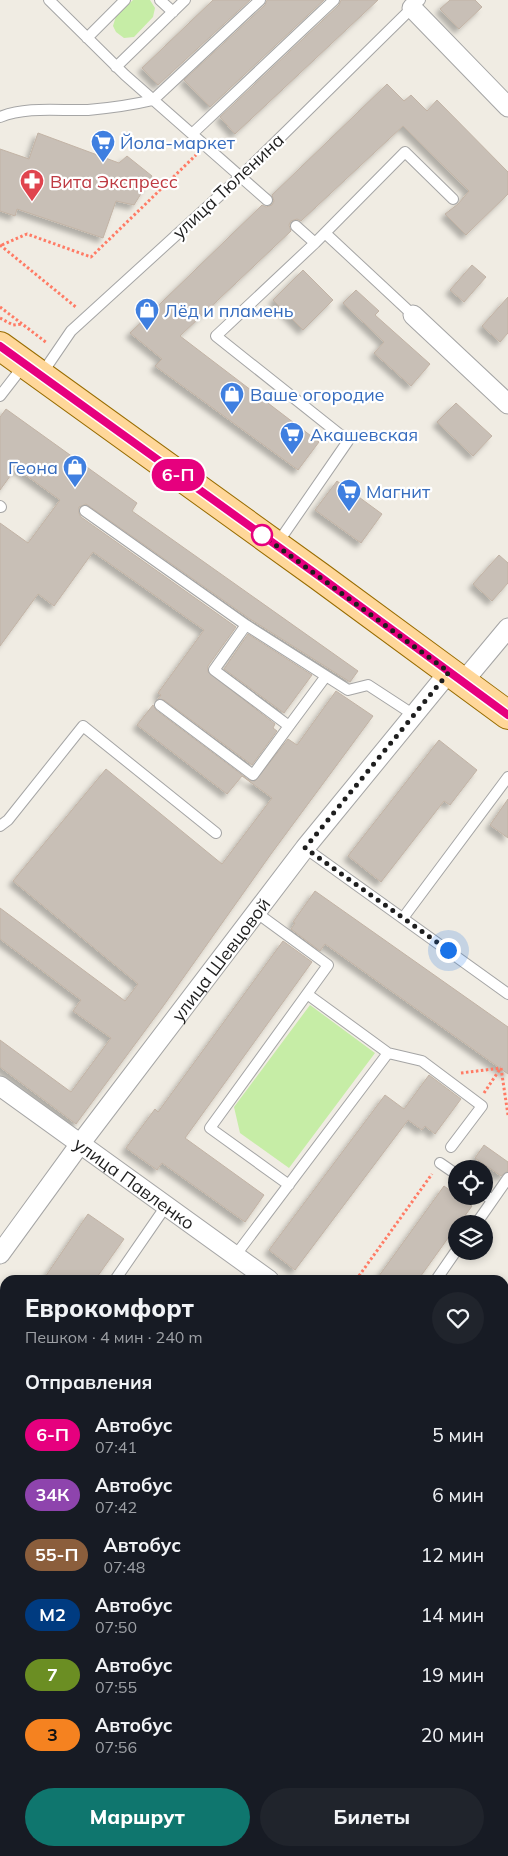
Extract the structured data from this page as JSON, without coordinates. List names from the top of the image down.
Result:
{
  "streets": {
    "street": ["улица Шевцовой", "улица Павленко"],
    "lane": ["улица Тюленина"]
  },
  "crossings": [
    ["улица Шевцовой", "улица Павленко"]
  ],
  "places": {
    "supermarket": ["Йола-маркет", "Акашевская", "Магнит"],
    "pharmacy": ["Вита Экспресс"],
    "shop": ["Лёд и пламень", "Ваше огородие", "Геона"]
  },
  "lines": ["bus line 6-П"],
  "page": {
    "on_map": "6-П",
    "heading": [
      ["Еврокомфорт", "Пешком · 4 мин · 240 m"],
      "Отправления"
    ],
    "list": [
      {
        "mark": "6-П",
        "name": "Автобус",
        "note": "07:41",
        "value": "5 мин"
      },
      {
        "mark": "34К",
        "name": "Автобус",
        "note": "07:42",
        "value": "6 мин"
      },
      {
        "mark": "55-П",
        "name": "Автобус",
        "note": "07:48",
        "value": "12 мин"
      },
      {
        "mark": "М2",
        "name": "Автобус",
        "note": "07:50",
        "value": "14 мин"
      },
      {
        "mark": "7",
        "name": "Автобус",
        "note": "07:55",
        "value": "19 мин"
      },
      {
        "mark": "3",
        "name": "Автобус",
        "note": "07:56",
        "value": "20 мин"
      }
    ],
    "buttons": ["Маршрут", "Билеты"]
  }
}
